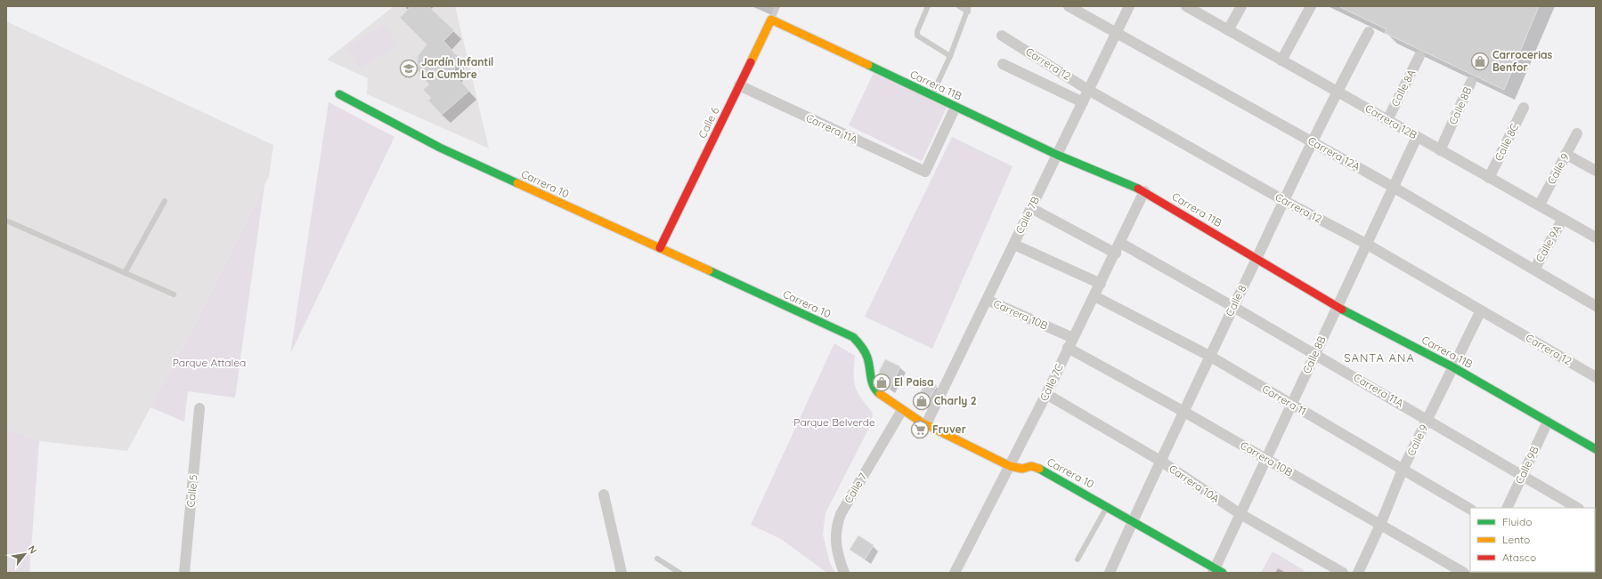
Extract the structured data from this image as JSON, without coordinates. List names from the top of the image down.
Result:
{
  "streets": {
    "street": [
      "Carrera 12",
      "Carrera 11B",
      "Calle 8A",
      "Calle 8B",
      "Carrera 12B",
      "Calle 6",
      "Carrera 11A",
      "Calle 8C",
      "Carrera 12A",
      "Calle 9",
      "Carrera 10",
      "Calle 7B",
      "Calle 9A",
      "Calle 8",
      "Carrera 10B",
      "Calle 7C",
      "Carrera 11",
      "Calle 9B",
      "Carrera 10A",
      "Calle 7",
      "Calle 5"
    ]
  },
  "crossings": [
    ["Carrera 12", "Calle 8B"],
    ["Carrera 12", "Calle 9"],
    ["Carrera 12", "Calle 7B"],
    ["Carrera 12", "Calle 8"],
    ["Carrera 11B", "Calle 8B"],
    ["Carrera 11B", "Calle 6"],
    ["Carrera 11B", "Carrera 11A"],
    ["Carrera 11B", "Calle 9"],
    ["Carrera 11B", "Calle 7B"],
    ["Carrera 11B", "Calle 8"],
    ["Carrera 11B", "Calle 7C"],
    ["Carrera 11B", "Calle 9B"],
    ["Calle 8A", "Carrera 12B"],
    ["Calle 8B", "Carrera 12B"],
    ["Calle 8B", "Carrera 11A"],
    ["Calle 8B", "Carrera 12A"],
    ["Calle 8B", "Carrera 10"],
    ["Calle 8B", "Carrera 10B"],
    ["Calle 8B", "Carrera 11"],
    ["Calle 8B", "Carrera 10A"],
    ["Carrera 12B", "Calle 8C"],
    ["Carrera 12B", "Calle 9"],
    ["Carrera 12B", "Calle 9A"],
    ["Carrera 12B", "Calle 8"],
    ["Calle 6", "Carrera 11A"],
    ["Calle 6", "Carrera 10"],
    ["Carrera 11A", "Calle 9"],
    ["Carrera 11A", "Calle 8"],
    ["Carrera 11A", "Calle 7C"],
    ["Carrera 11A", "Calle 9B"],
    ["Carrera 12A", "Calle 7B"],
    ["Carrera 12A", "Calle 9A"],
    ["Carrera 12A", "Calle 8"],
    ["Calle 9", "Carrera 10B"],
    ["Calle 9", "Carrera 11"],
    ["Carrera 10", "Calle 7B"],
    ["Carrera 10", "Calle 8"],
    ["Carrera 10", "Calle 7C"],
    ["Carrera 10", "Calle 7"],
    ["Calle 7B", "Carrera 10B"],
    ["Calle 8", "Carrera 10B"],
    ["Calle 8", "Carrera 11"],
    ["Calle 8", "Carrera 10A"],
    ["Carrera 10B", "Calle 7C"],
    ["Calle 7C", "Carrera 11"],
    ["Calle 7C", "Carrera 10A"]
  ],
  "districts": ["SANTA ANA"],
  "parks": ["Parque Attalea", "Parque Belverde"],
  "places": {
    "shop": ["Carrocerias Benfor", "El Paisa", "Charly 2"],
    "school or university": ["Jardín Infantil La Cumbre"],
    "supermarket": ["Fruver"]
  },
  "legend": ["Fluido", "Lento", "Atasco"],
  "north": "top right"
}
